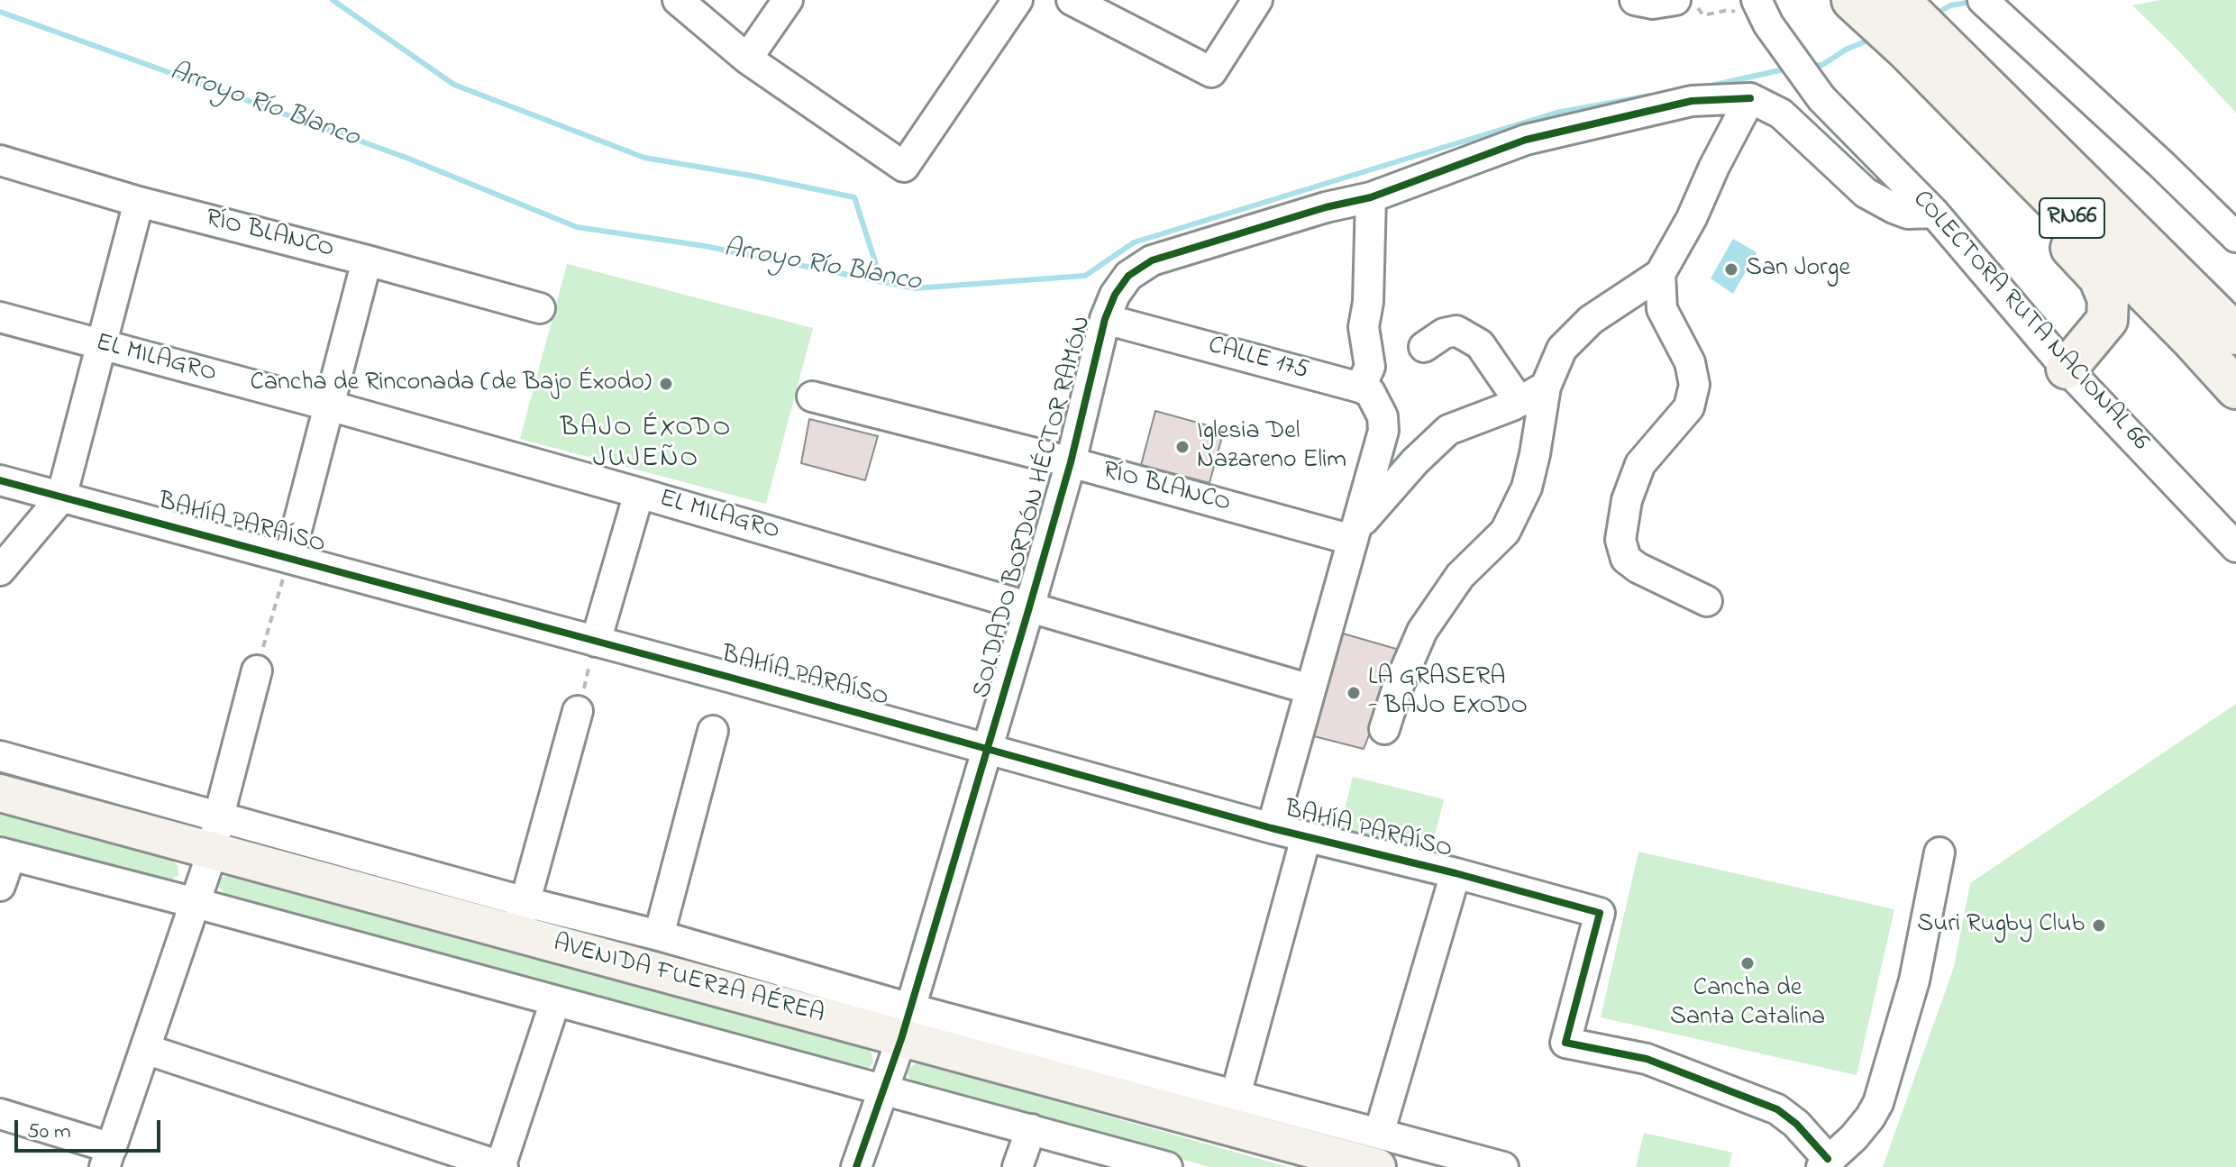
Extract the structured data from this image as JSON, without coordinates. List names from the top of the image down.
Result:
{
  "streets": {
    "highway": ["RN66"],
    "main road": ["AVENIDA FUERZA AÉREA"],
    "street": [
      "RÍO BLANCO",
      "COLECTORA RUTA NACIONAL 66",
      "EL MILAGRO",
      "CALLE 175",
      "SOLDADO BORDÓN HÉCTOR RAMÓN",
      "BAHÍA PARAÍSO"
    ]
  },
  "crossings": [
    ["RÍO BLANCO", "SOLDADO BORDÓN HÉCTOR RAMÓN"],
    ["EL MILAGRO", "SOLDADO BORDÓN HÉCTOR RAMÓN"],
    ["CALLE 175", "SOLDADO BORDÓN HÉCTOR RAMÓN"],
    ["SOLDADO BORDÓN HÉCTOR RAMÓN", "BAHÍA PARAÍSO"],
    ["SOLDADO BORDÓN HÉCTOR RAMÓN", "AVENIDA FUERZA AÉREA"]
  ],
  "districts": ["BAJO ÉXODO JUJEÑO"],
  "water": ["Arroyo Río Blanco"],
  "places": [
    "San Jorge",
    "Cancha de Rinconada (de Bajo Éxodo)",
    "Iglesia Del Nazareno Elim",
    "LA GRASERA - BAJO EXODO",
    "Suri Rugby Club",
    "Cancha de Santa Catalina"
  ],
  "scale_bar": "50 m"
}
